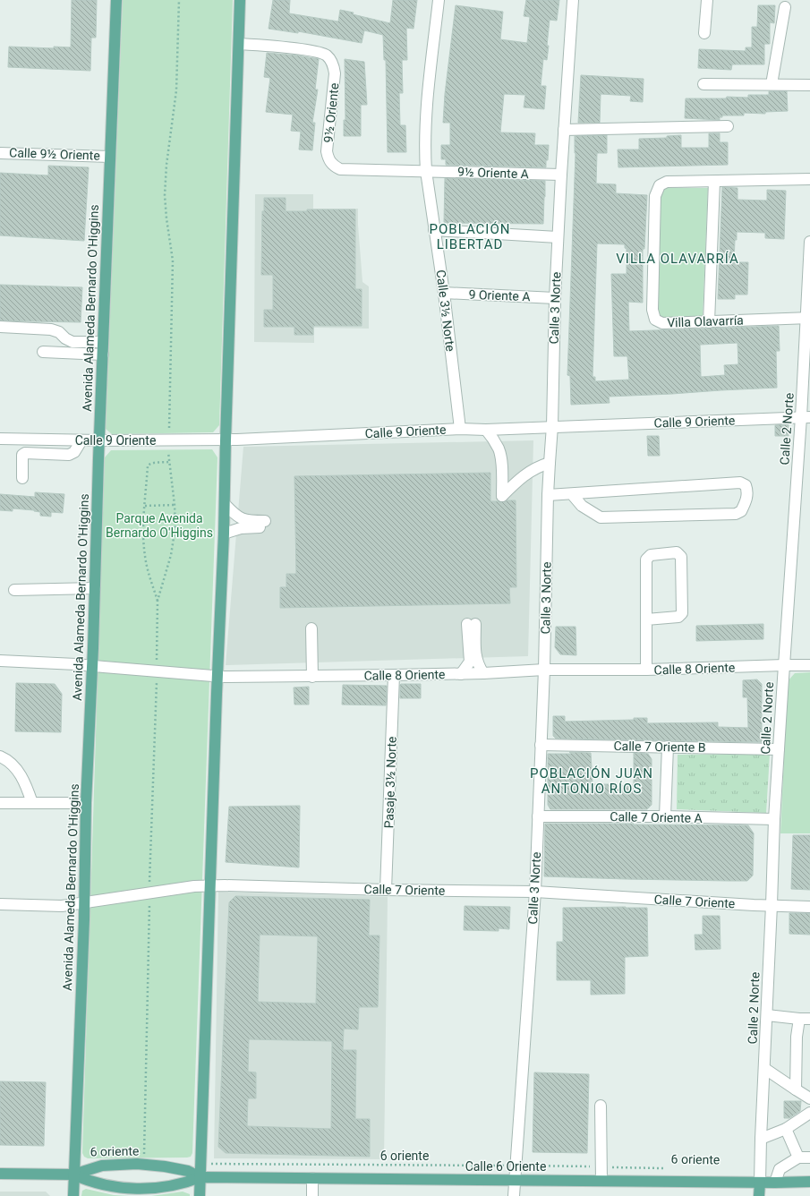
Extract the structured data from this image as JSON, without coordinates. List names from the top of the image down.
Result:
{
  "streets": {
    "main road": ["Avenida Alameda Bernardo O'Higgins", "Calle 2 Norte", "Calle 6 Oriente"],
    "street": [
      "9½ Oriente",
      "Calle 9½ Oriente",
      "9½ Oriente A",
      "9 Oriente A",
      "Calle 3 Norte",
      "Calle 3½ Norte",
      "Villa Olavarría",
      "Calle 9 Oriente",
      "Calle 8 Oriente",
      "Calle 7 Oriente B",
      "Pasaje 3½ Norte",
      "Calle 7 Oriente A",
      "Calle 7 Oriente"
    ],
    "path": ["6 oriente"]
  },
  "crossings": [
    ["9½ Oriente", "9½ Oriente A"],
    ["9½ Oriente", "Calle 3½ Norte"],
    ["Calle 9½ Oriente", "Avenida Alameda Bernardo O'Higgins"],
    ["9½ Oriente A", "Calle 3 Norte"],
    ["9½ Oriente A", "Calle 3½ Norte"],
    ["9 Oriente A", "Calle 3 Norte"],
    ["9 Oriente A", "Calle 3½ Norte"],
    ["Avenida Alameda Bernardo O'Higgins", "Calle 9 Oriente"],
    ["Avenida Alameda Bernardo O'Higgins", "Calle 8 Oriente"],
    ["Avenida Alameda Bernardo O'Higgins", "Calle 7 Oriente"],
    ["Avenida Alameda Bernardo O'Higgins", "Calle 6 Oriente"],
    ["Calle 3 Norte", "Calle 9 Oriente"],
    ["Calle 3 Norte", "Calle 8 Oriente"],
    ["Calle 3 Norte", "Calle 7 Oriente B"],
    ["Calle 3 Norte", "Calle 7 Oriente A"],
    ["Calle 3 Norte", "Calle 7 Oriente"],
    ["Calle 3 Norte", "6 oriente"],
    ["Calle 3 Norte", "Calle 6 Oriente"],
    ["Calle 3½ Norte", "Calle 9 Oriente"],
    ["Villa Olavarría", "Calle 2 Norte"],
    ["Calle 9 Oriente", "Calle 2 Norte"],
    ["Calle 2 Norte", "Calle 8 Oriente"],
    ["Calle 2 Norte", "Calle 7 Oriente B"],
    ["Calle 2 Norte", "Calle 7 Oriente A"],
    ["Calle 2 Norte", "Calle 7 Oriente"],
    ["Calle 2 Norte", "Calle 6 Oriente"],
    ["Calle 8 Oriente", "Pasaje 3½ Norte"],
    ["Pasaje 3½ Norte", "Calle 7 Oriente"]
  ],
  "districts": ["POBLACIÓN LIBERTAD", "VILLA OLAVARRÍA", "POBLACIÓN JUAN ANTONIO RÍOS"],
  "parks": ["Parque Avenida Bernardo O'Higgins"]
}
